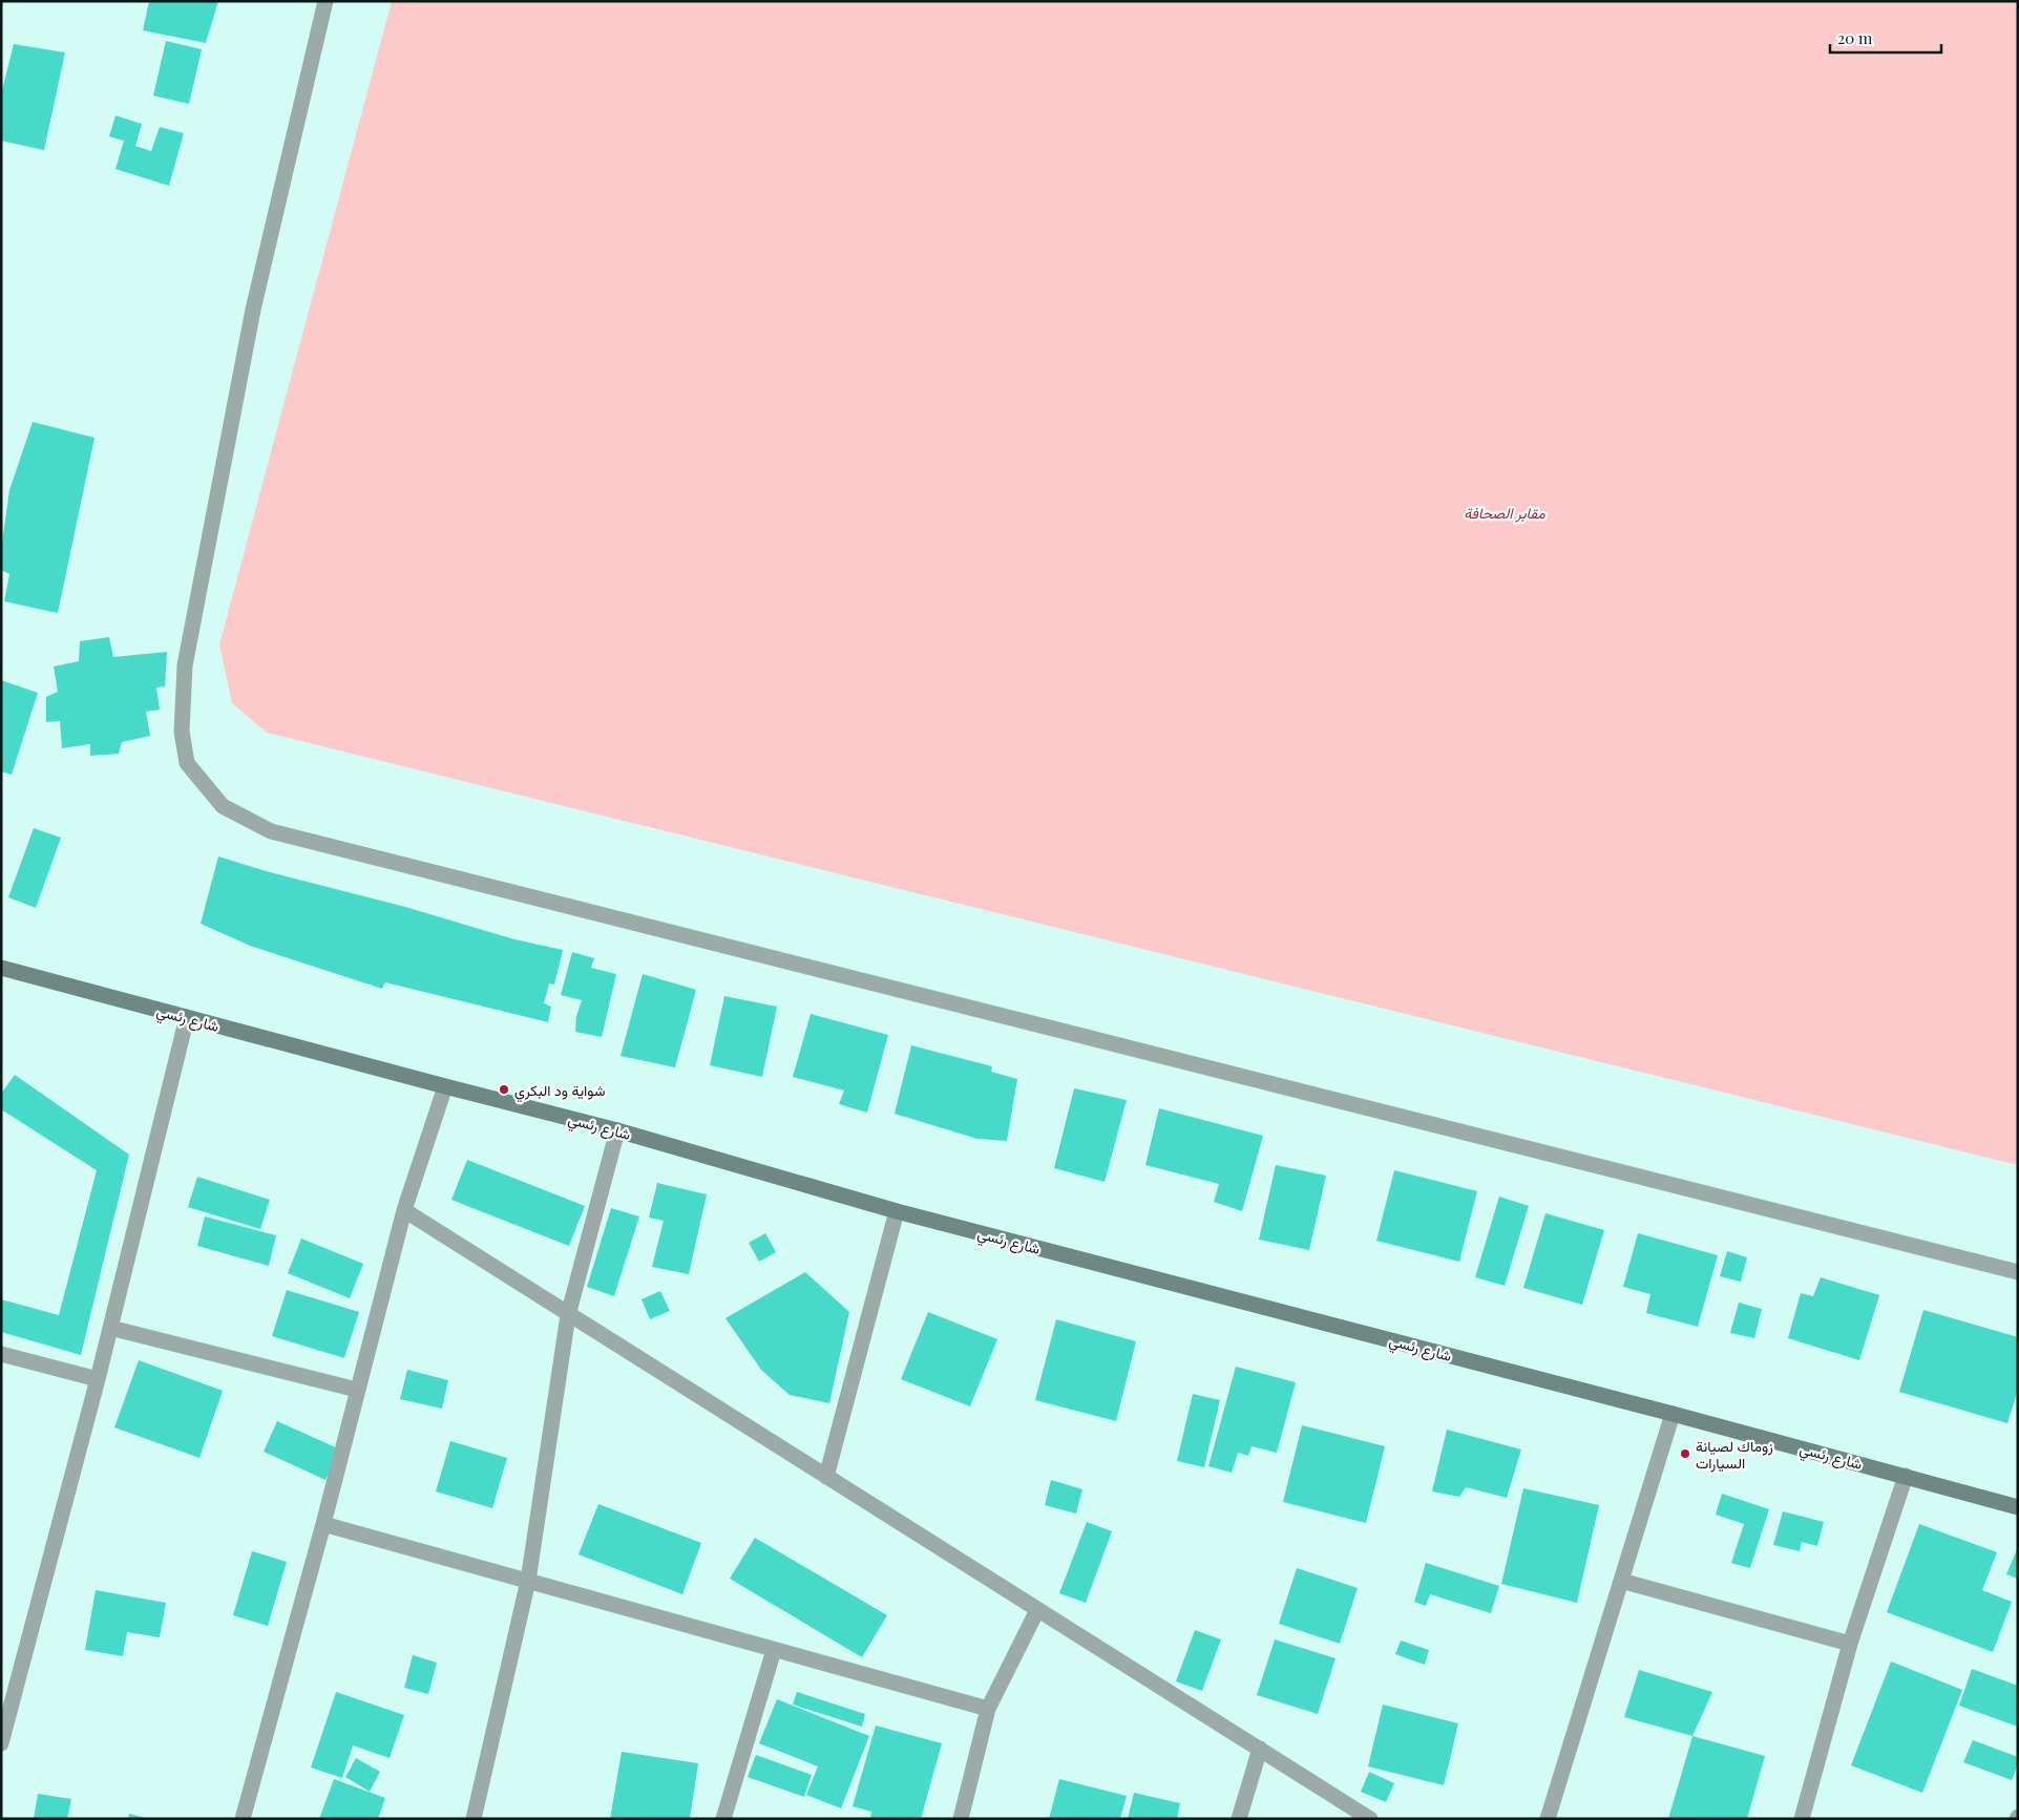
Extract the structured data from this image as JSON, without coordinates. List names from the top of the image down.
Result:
{
  "streets": {
    "street": ["شارع رئسي"]
  },
  "parks": ["مقابر الصحافة"],
  "places": ["شواية ود البكري", "زوماك لصيانة السيارات"],
  "scale_bar": "20 m"
}
